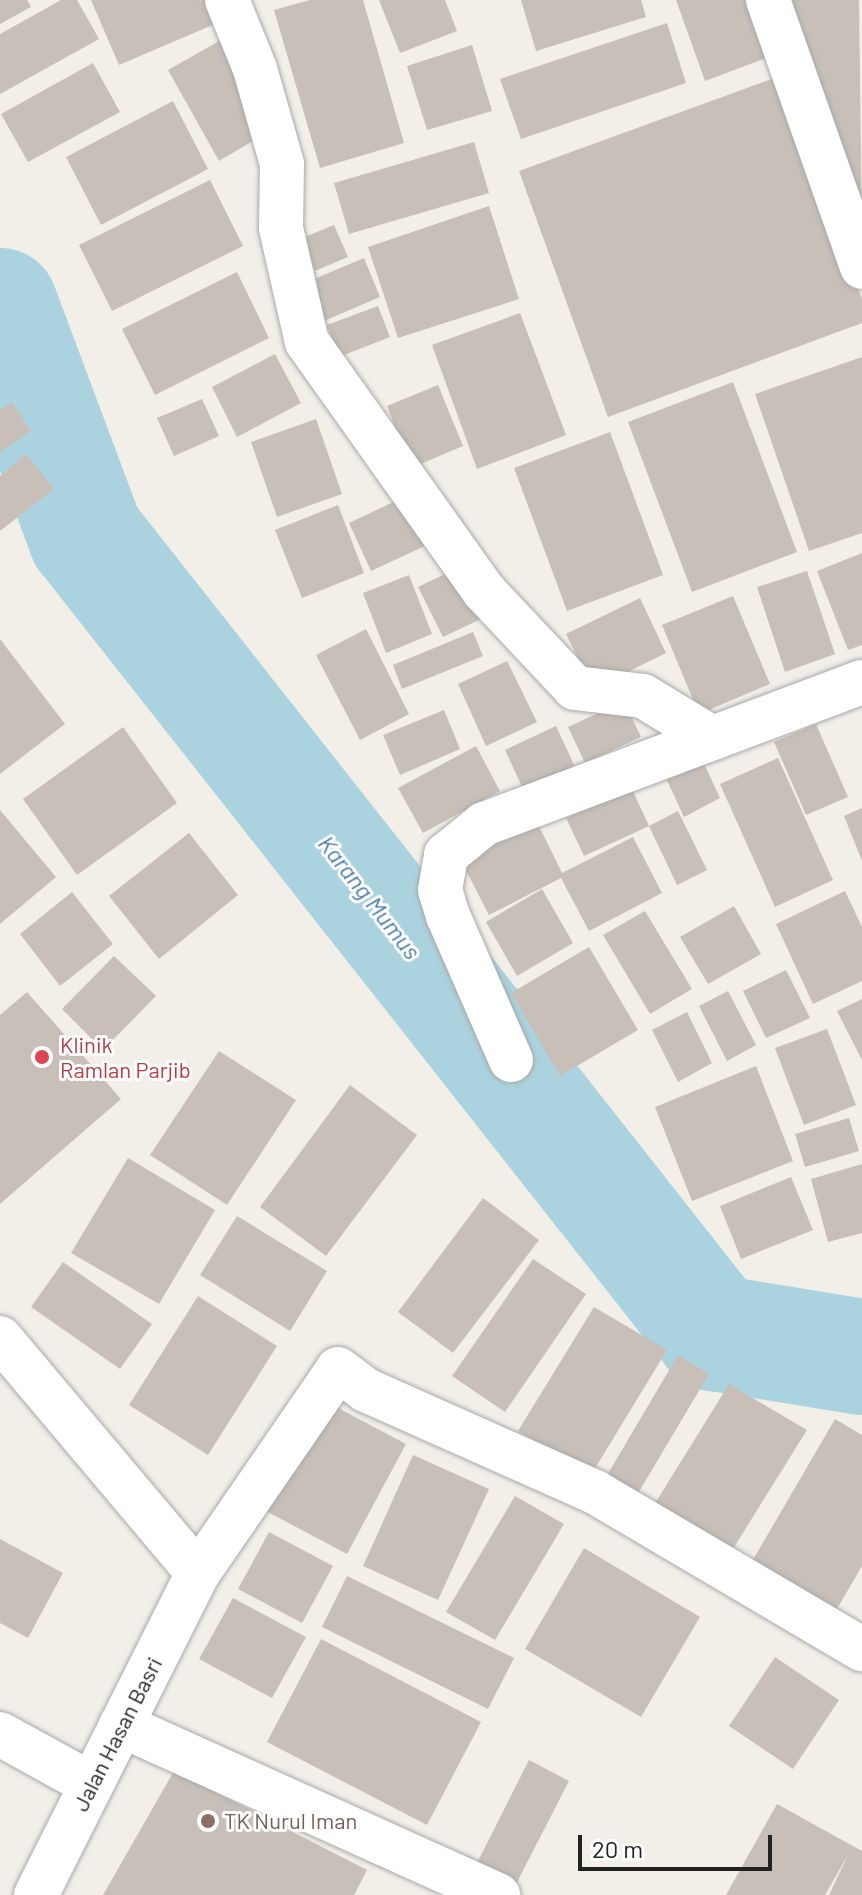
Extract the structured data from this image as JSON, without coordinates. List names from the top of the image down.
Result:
{
  "streets": {
    "street": ["Jalan Hasan Basri"]
  },
  "water": ["Karang Mumus"],
  "places": ["Klinik Ramlan Parjib", "TK Nurul Iman"],
  "scale_bar": "20 m"
}
